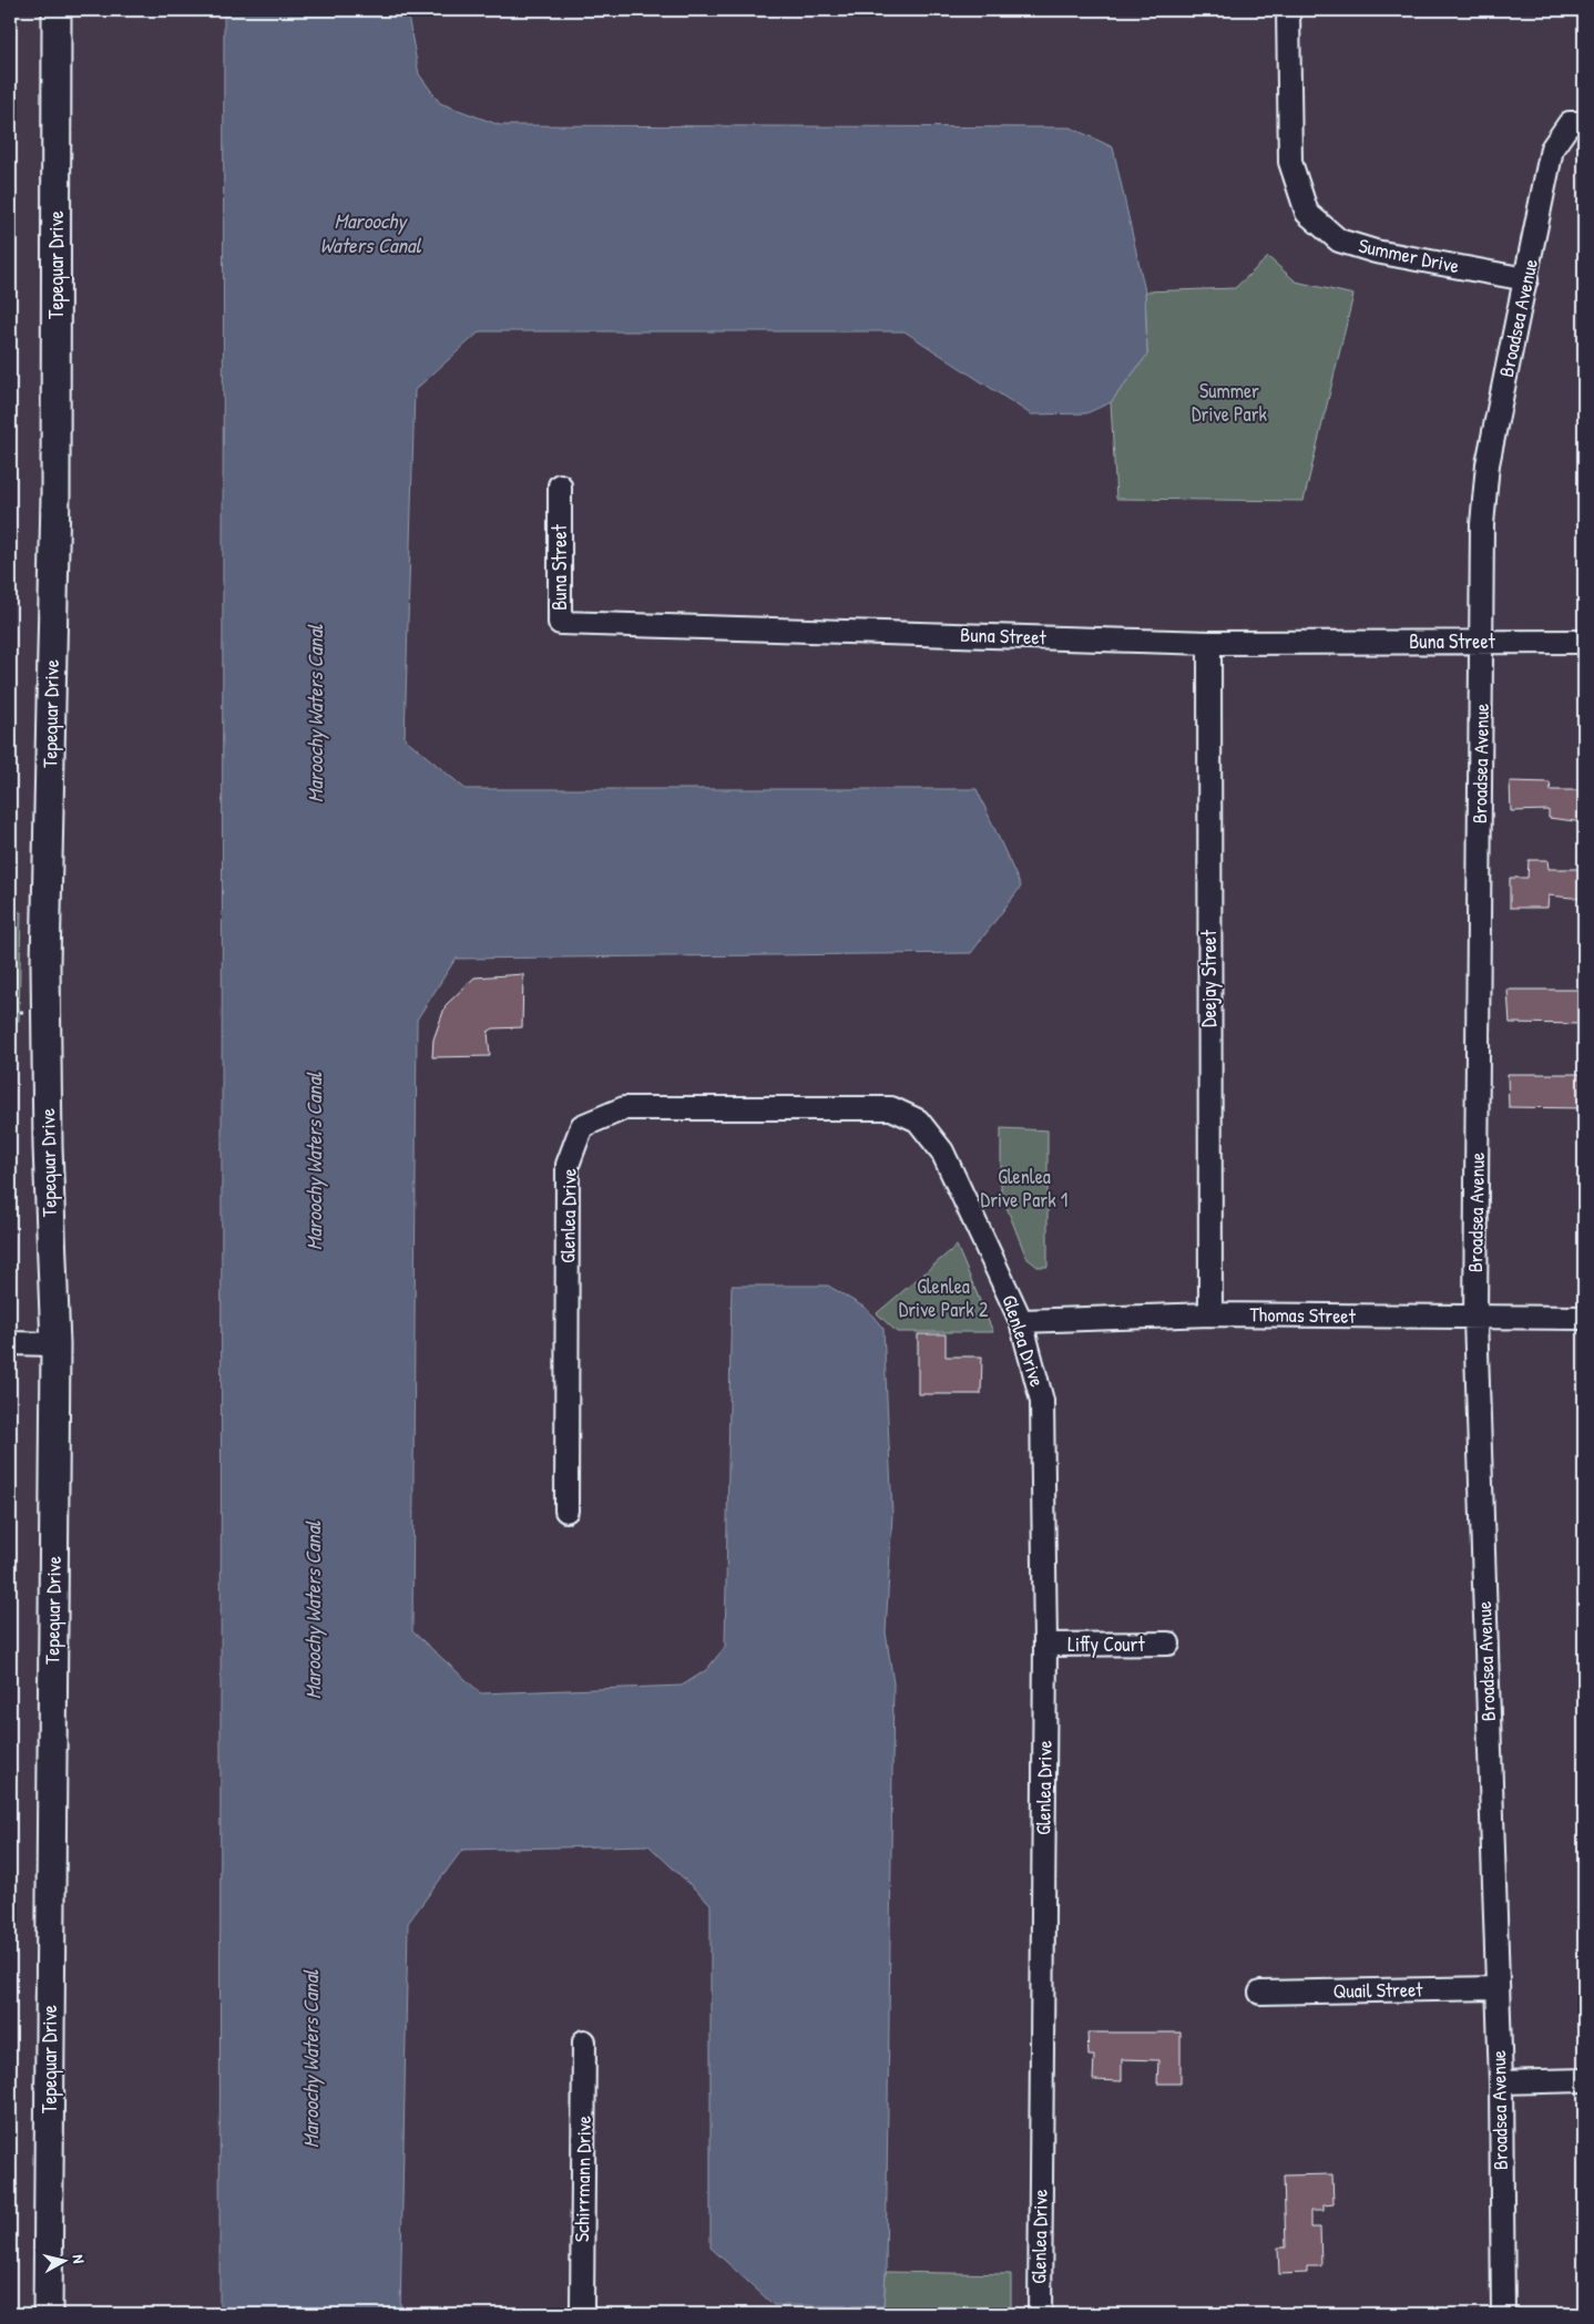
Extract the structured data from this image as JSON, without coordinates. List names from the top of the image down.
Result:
{
  "streets": {
    "street": [
      "Summer Drive",
      "Tepequar Drive",
      "Broadsea Avenue",
      "Buna Street",
      "Deejay Street",
      "Glenlea Drive",
      "Thomas Street",
      "Liffy Court",
      "Quail Street",
      "Schirrmann Drive"
    ]
  },
  "crossings": [
    ["Summer Drive", "Broadsea Avenue"],
    ["Broadsea Avenue", "Buna Street"],
    ["Broadsea Avenue", "Thomas Street"],
    ["Broadsea Avenue", "Quail Street"],
    ["Buna Street", "Deejay Street"],
    ["Deejay Street", "Thomas Street"],
    ["Glenlea Drive", "Thomas Street"],
    ["Glenlea Drive", "Liffy Court"]
  ],
  "water": ["Maroochy Waters Canal"],
  "parks": ["Summer Drive Park", "Glenlea Drive Park 1", "Glenlea Drive Park 2"],
  "north": "right"
}
